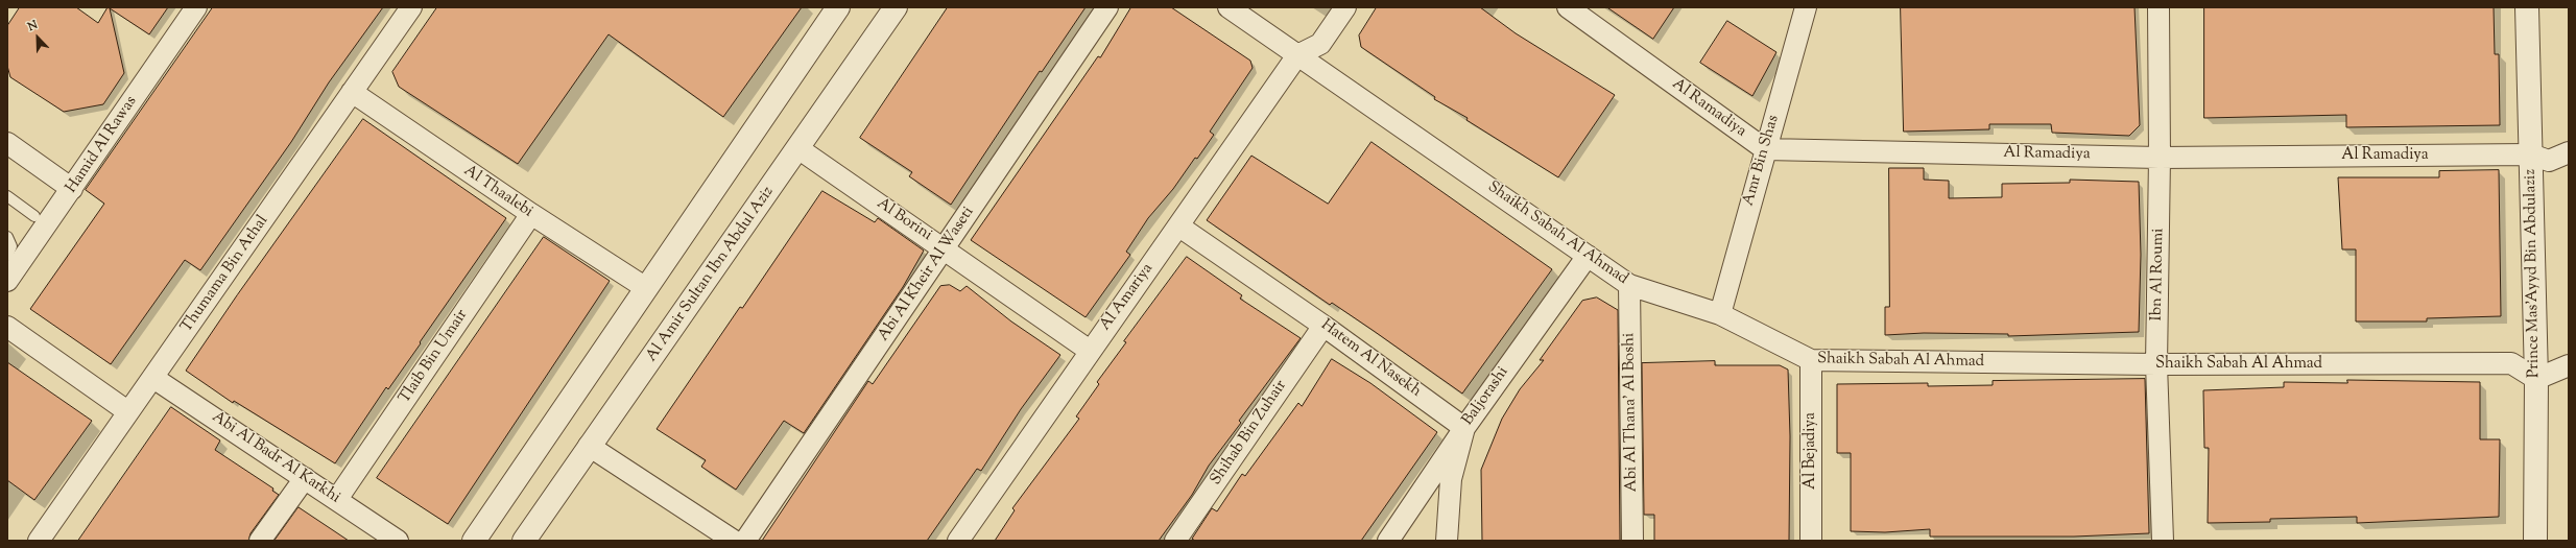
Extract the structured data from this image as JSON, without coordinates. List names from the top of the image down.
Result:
{
  "streets": {
    "street": [
      "Al Ramadiya",
      "Hamid Al Rawas",
      "Amr Bin Shas",
      "Al Thaalebi",
      "Al Borini",
      "Shaikh Sabah Al Ahmad",
      "Prince Mas'Ayyd Bin Abdulaziz",
      "Thumama Bin Athal",
      "Al Amir Sultan Ibn Abdul Aziz",
      "Abi Al Kheir Al Waseti",
      "Ibn Al Roumi",
      "Al Amariya",
      "Tlaib Bin Umair",
      "Hatem Al Nasekh",
      "Baljorashi",
      "Abi Al Thana' Al Boshi",
      "Shihab Bin Zuhair",
      "Al Bejadiya",
      "Abi Al Badr Al Karkhi"
    ]
  },
  "crossings": [
    ["Al Ramadiya", "Amr Bin Shas"],
    ["Al Ramadiya", "Prince Mas'Ayyd Bin Abdulaziz"],
    ["Al Ramadiya", "Ibn Al Roumi"],
    ["Amr Bin Shas", "Shaikh Sabah Al Ahmad"],
    ["Al Thaalebi", "Thumama Bin Athal"],
    ["Al Thaalebi", "Tlaib Bin Umair"],
    ["Al Borini", "Al Amir Sultan Ibn Abdul Aziz"],
    ["Al Borini", "Abi Al Kheir Al Waseti"],
    ["Al Borini", "Al Amariya"],
    ["Shaikh Sabah Al Ahmad", "Prince Mas'Ayyd Bin Abdulaziz"],
    ["Shaikh Sabah Al Ahmad", "Ibn Al Roumi"],
    ["Shaikh Sabah Al Ahmad", "Al Amariya"],
    ["Shaikh Sabah Al Ahmad", "Baljorashi"],
    ["Shaikh Sabah Al Ahmad", "Abi Al Thana' Al Boshi"],
    ["Shaikh Sabah Al Ahmad", "Al Bejadiya"],
    ["Thumama Bin Athal", "Abi Al Badr Al Karkhi"],
    ["Al Amariya", "Hatem Al Nasekh"],
    ["Tlaib Bin Umair", "Abi Al Badr Al Karkhi"],
    ["Hatem Al Nasekh", "Baljorashi"],
    ["Hatem Al Nasekh", "Shihab Bin Zuhair"]
  ],
  "north": "top left"
}
